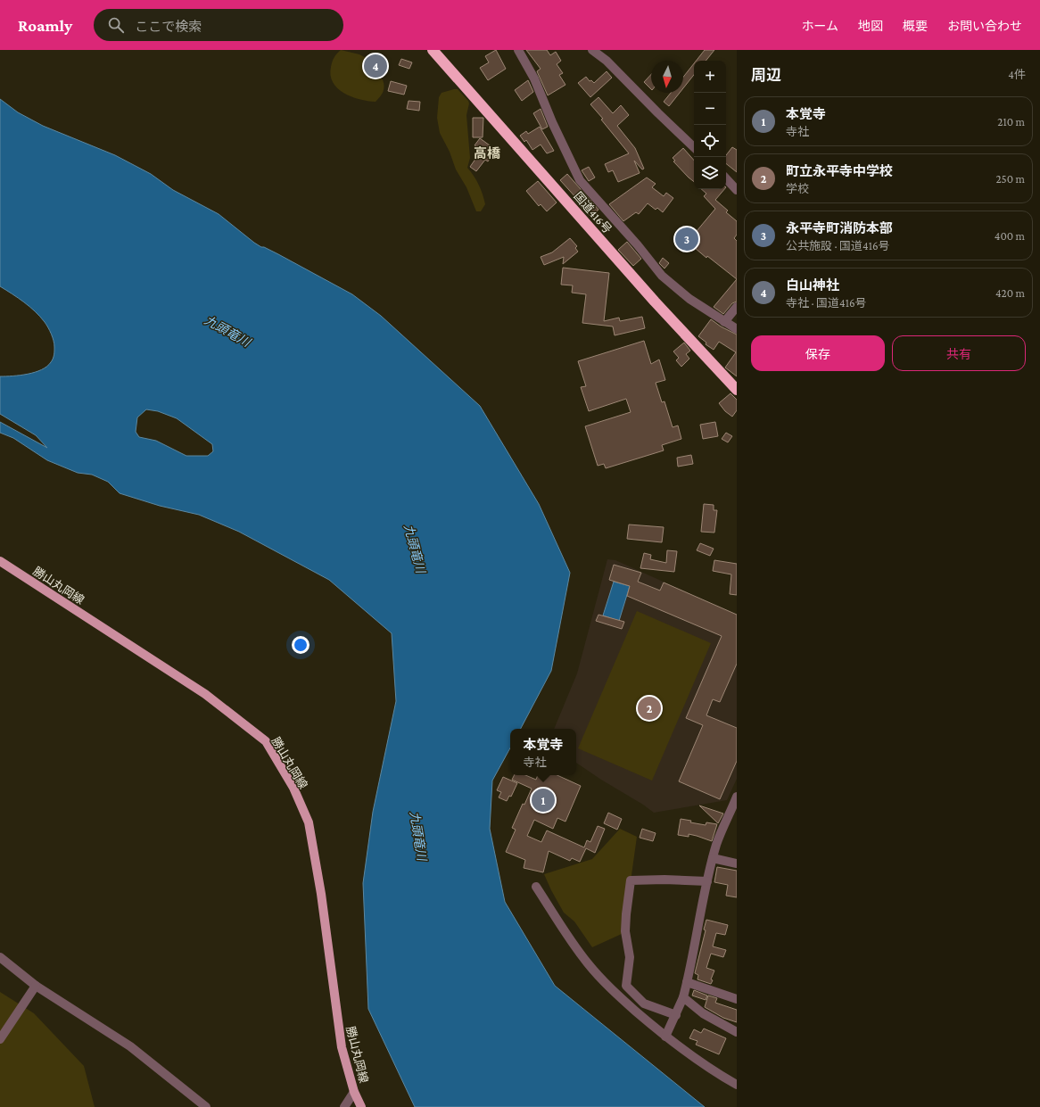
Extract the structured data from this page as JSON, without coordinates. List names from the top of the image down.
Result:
{
  "streets": {
    "highway": ["国道416号"],
    "main road": ["勝山丸岡線"]
  },
  "districts": ["高橋"],
  "water": ["九頭竜川"],
  "north": "bottom",
  "page": {
    "header": "Roamly",
    "search": "ここで検索",
    "nav": [
      "ホーム",
      "地図",
      "概要",
      "お問い合わせ"
    ],
    "heading": ["周辺", "4件"],
    "pins": [
      "4",
      "3",
      "2",
      "1"
    ],
    "map_buttons": ["+", "−"],
    "list": [
      {
        "mark": "1",
        "name": "本覚寺",
        "note": "寺社",
        "value": "210 m"
      },
      {
        "mark": "2",
        "name": "町立永平寺中学校",
        "note": "学校",
        "value": "250 m"
      },
      {
        "mark": "3",
        "name": "永平寺町消防本部",
        "note": "公共施設 · 国道416号",
        "value": "400 m"
      },
      {
        "mark": "4",
        "name": "白山神社",
        "note": "寺社 · 国道416号",
        "value": "420 m"
      }
    ],
    "buttons": ["保存", "共有"],
    "popup": ["本覚寺", "寺社"]
  }
}
